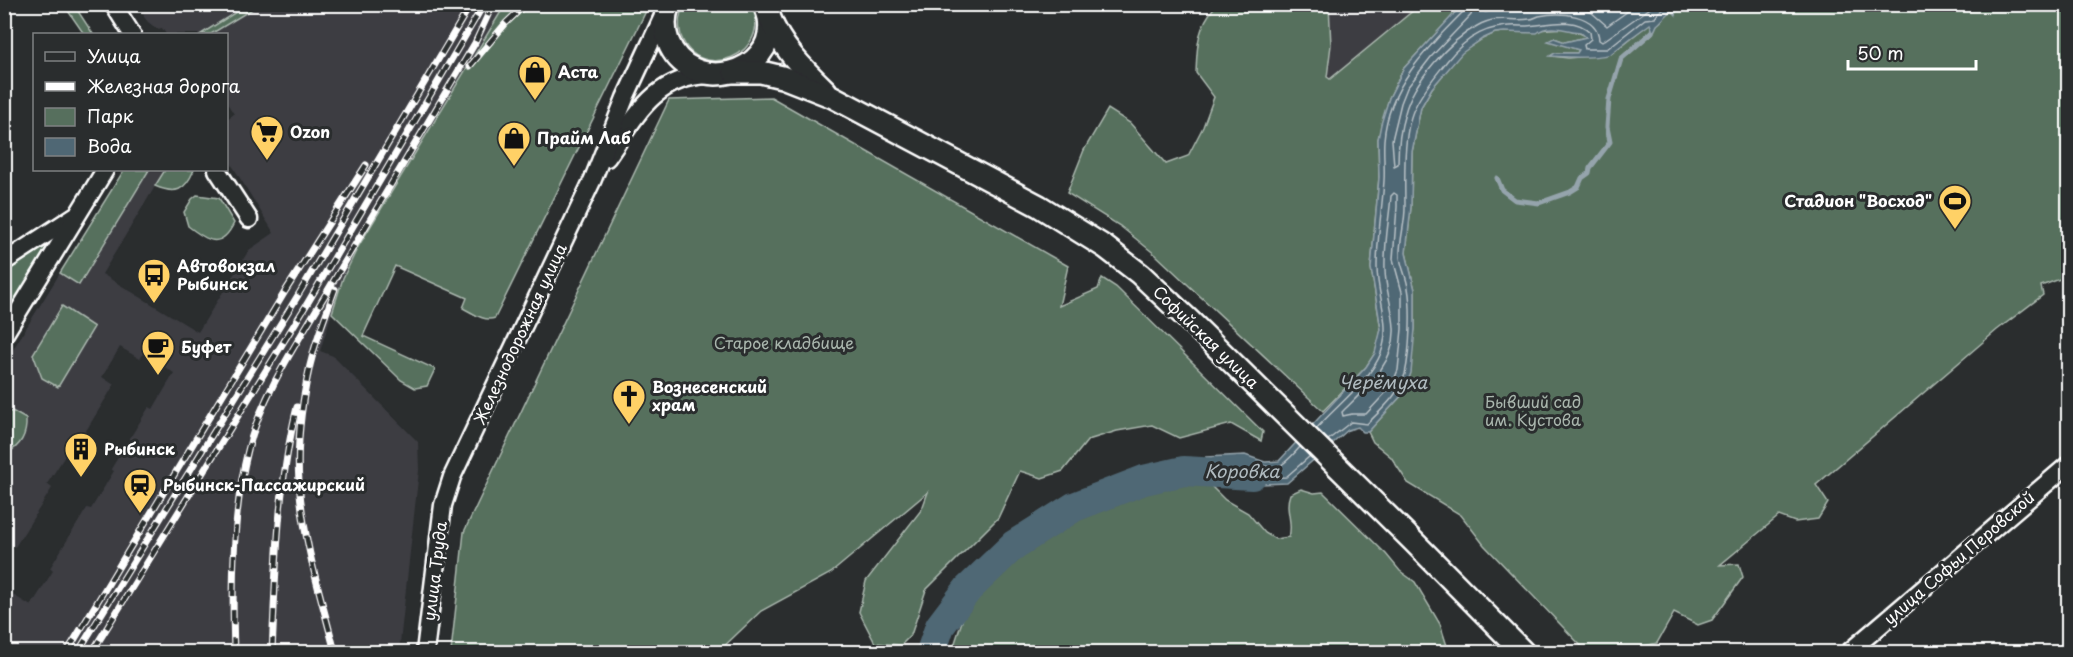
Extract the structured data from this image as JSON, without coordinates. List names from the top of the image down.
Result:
{
  "streets": {
    "main road": ["Софийская улица"],
    "street": ["Железнодорожная улица", "улица Софьи Перовской", "улица Труда"]
  },
  "crossings": [
    ["Железнодорожная улица", "Софийская улица"],
    ["Железнодорожная улица", "улица Труда"]
  ],
  "water": ["Черёмуха", "Коровка"],
  "parks": ["Старое кладбище", "Бывший сад им. Кустова"],
  "places": {
    "shop": ["Аста", "Прайм Лаб"],
    "supermarket": ["Ozon"],
    "sports": ["Стадион \"Восход\""],
    "bus stop": ["Автовокзал Рыбинск"],
    "cafe": ["Буфет"],
    "church": ["Вознесенский храм"],
    "building": ["Рыбинск"],
    "station": ["Рыбинск-Пассажирский"]
  },
  "legend": [
    "Улица",
    "Железная дорога",
    "Парк",
    "Вода"
  ],
  "scale_bar": "50 m"
}
